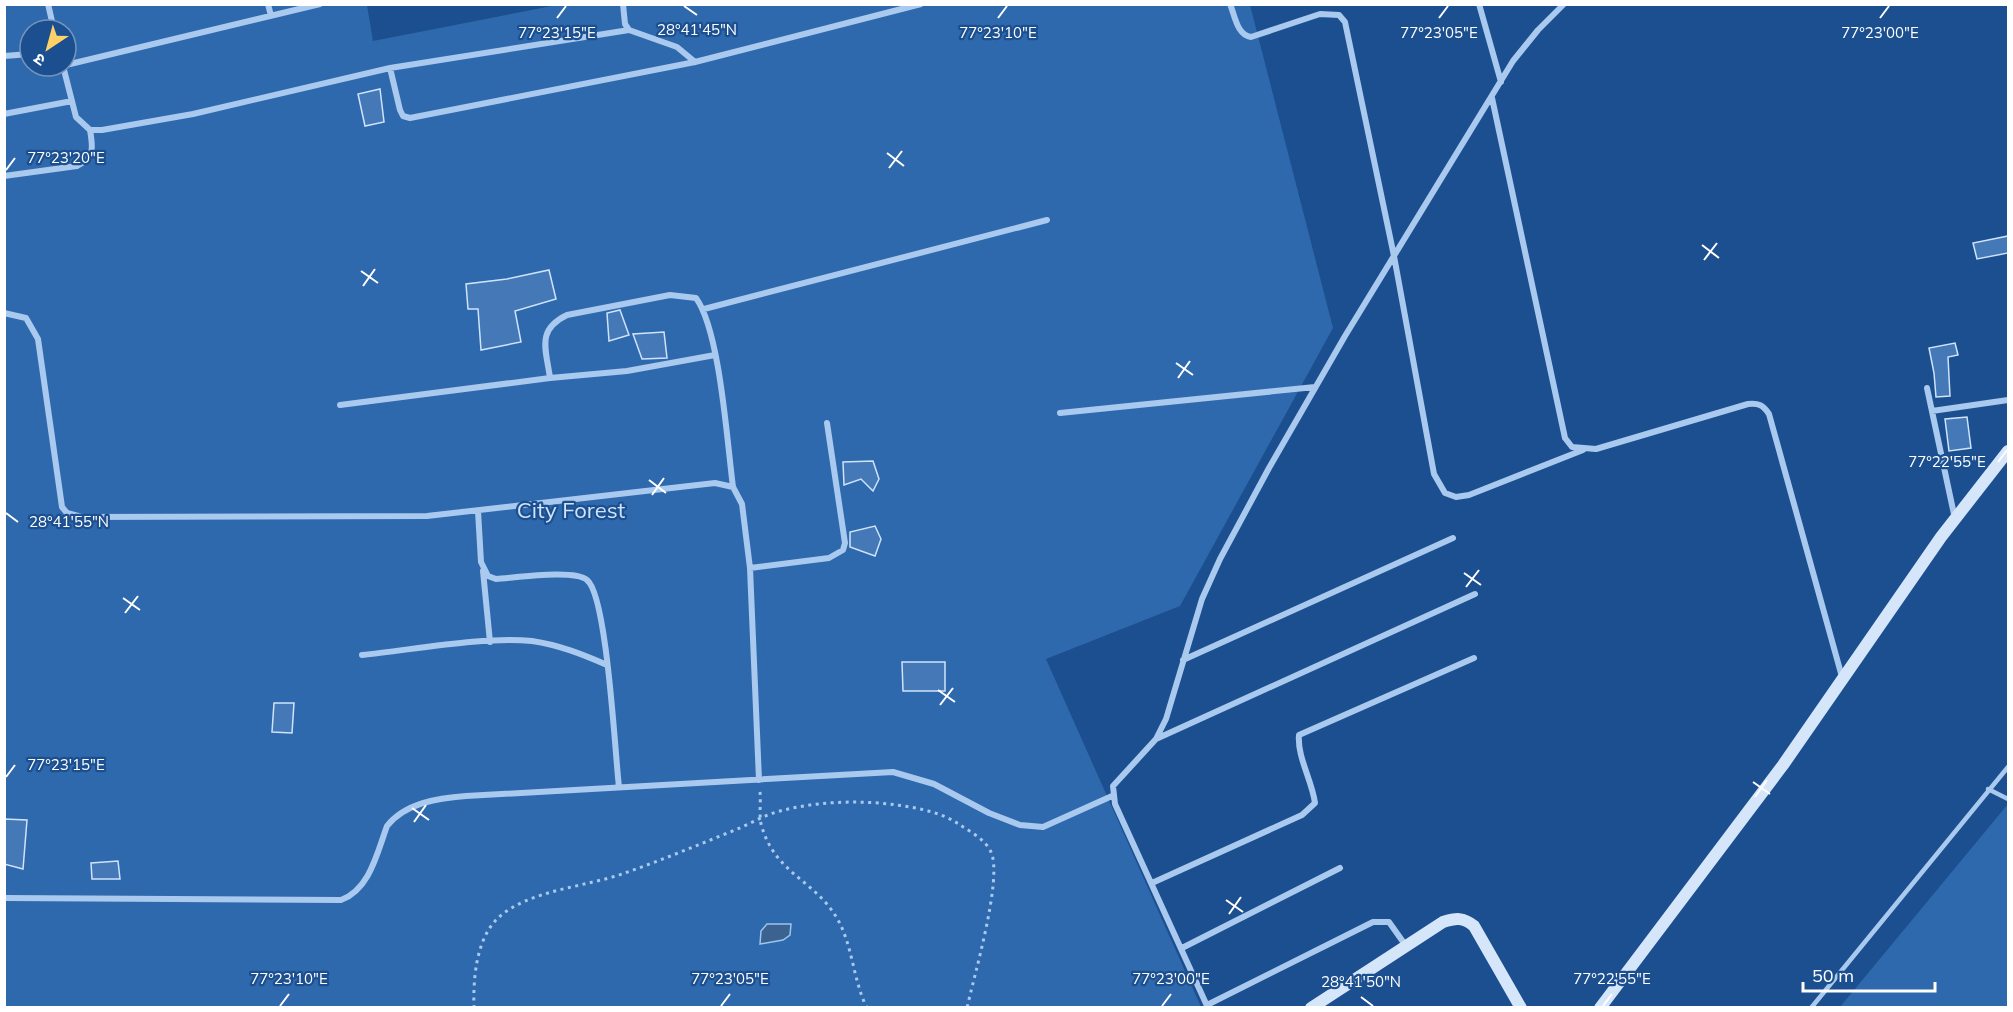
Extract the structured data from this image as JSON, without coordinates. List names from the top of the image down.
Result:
{
  "parks": ["City Forest"],
  "scale_bar": "50 m",
  "north": "bottom left",
  "coordinates": [
    "28°41'45\"N",
    "77°23'15\"E",
    "77°23'10\"E",
    "77°23'05\"E",
    "77°23'00\"E",
    "77°23'20\"E",
    "77°22'55\"E",
    "28°41'55\"N",
    "28°41'50\"N"
  ]
}
